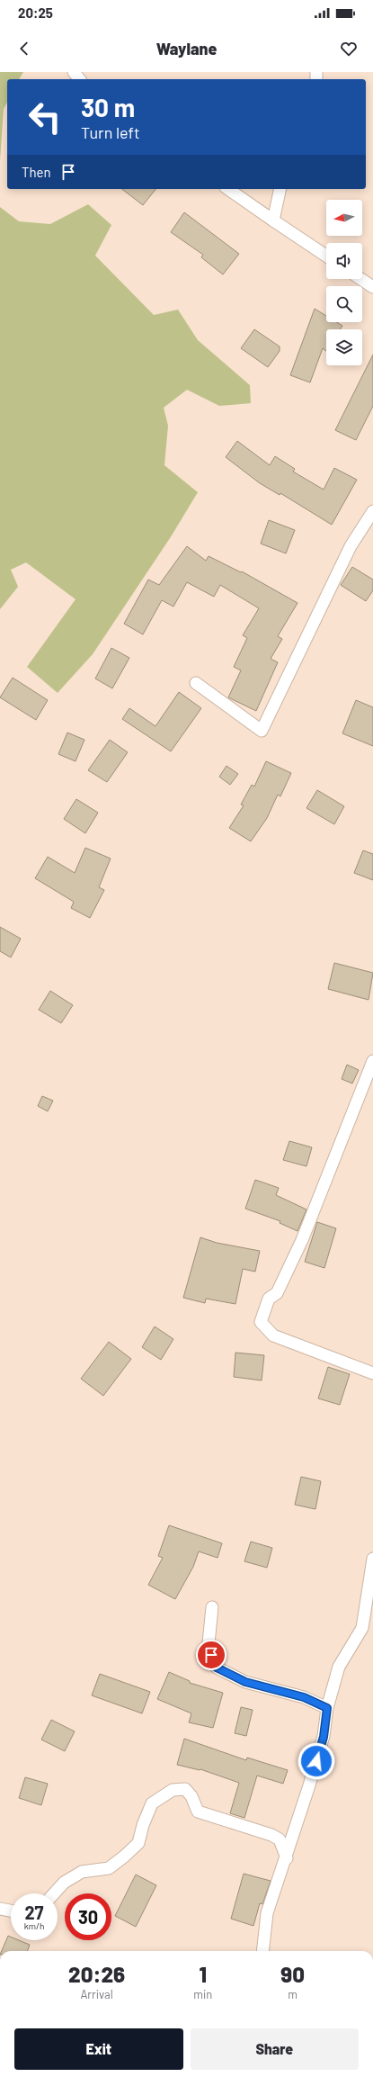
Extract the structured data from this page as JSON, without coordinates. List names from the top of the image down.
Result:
{
  "north": "left",
  "page": {
    "status": "20:25",
    "header": "Waylane",
    "turn": ["30 m", "Turn left"],
    "then": "Then",
    "speed": "27 km/h",
    "limit": "30",
    "eta": [
      "20:26",
      "Arrival",
      "1",
      "min",
      "90",
      "m"
    ],
    "buttons": ["Exit", "Share"]
  }
}
